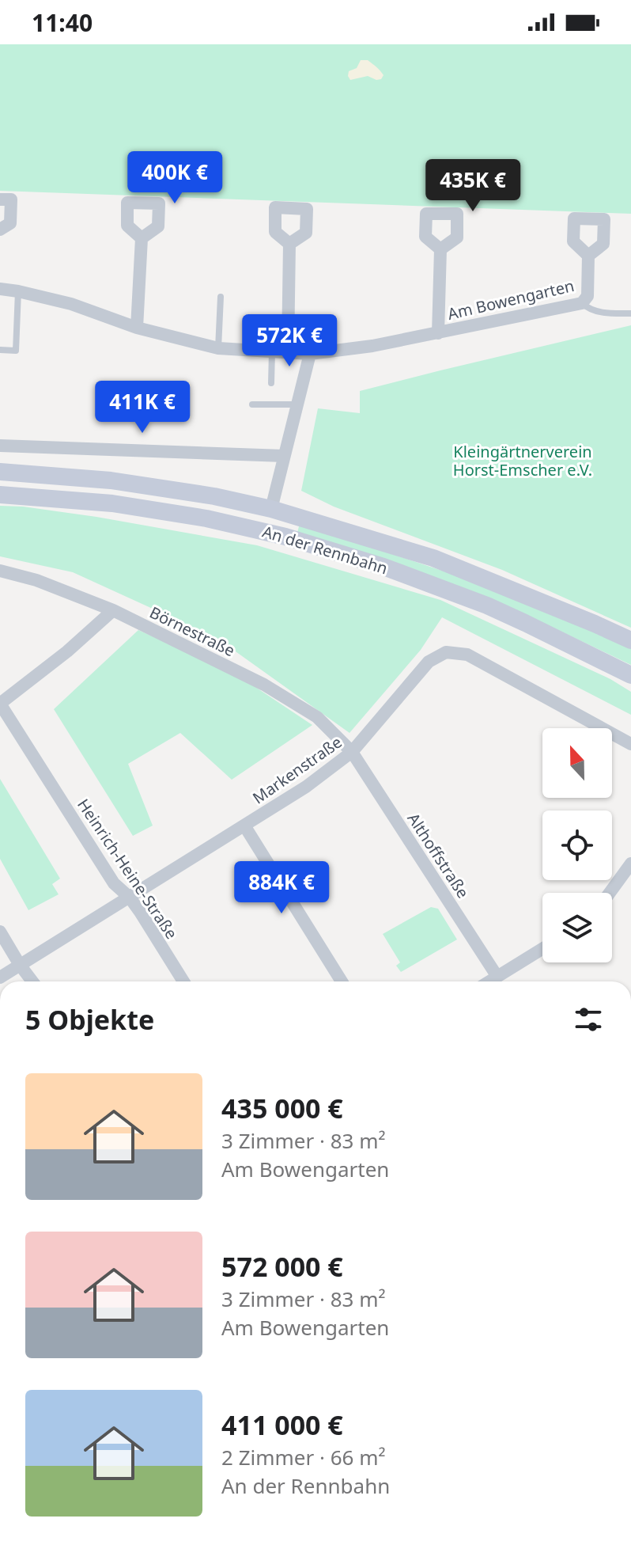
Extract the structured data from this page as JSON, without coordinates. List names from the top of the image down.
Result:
{
  "streets": {
    "main road": ["An der Rennbahn"],
    "street": [
      "Am Bowengarten",
      "Börnestraße",
      "Markenstraße",
      "Althoffstraße",
      "Heinrich-Heine-Straße"
    ]
  },
  "crossings": [
    ["Börnestraße", "Markenstraße"],
    ["Börnestraße", "Althoffstraße"],
    ["Markenstraße", "Althoffstraße"],
    ["Markenstraße", "Heinrich-Heine-Straße"]
  ],
  "parks": ["Kleingärtnerverein Horst-Emscher e.V."],
  "north": "top",
  "page": {
    "status": "11:40",
    "price": [
      "400K €",
      "435K €",
      "572K €",
      "411K €",
      "884K €"
    ],
    "heading": "5 Objekte",
    "list": [
      {
        "name": "435 000 €",
        "note": "3 Zimmer · 83 m² · Am Bowengarten"
      },
      {
        "name": "572 000 €",
        "note": "3 Zimmer · 83 m² · Am Bowengarten"
      },
      {
        "name": "411 000 €",
        "note": "2 Zimmer · 66 m² · An der Rennbahn"
      }
    ]
  }
}
